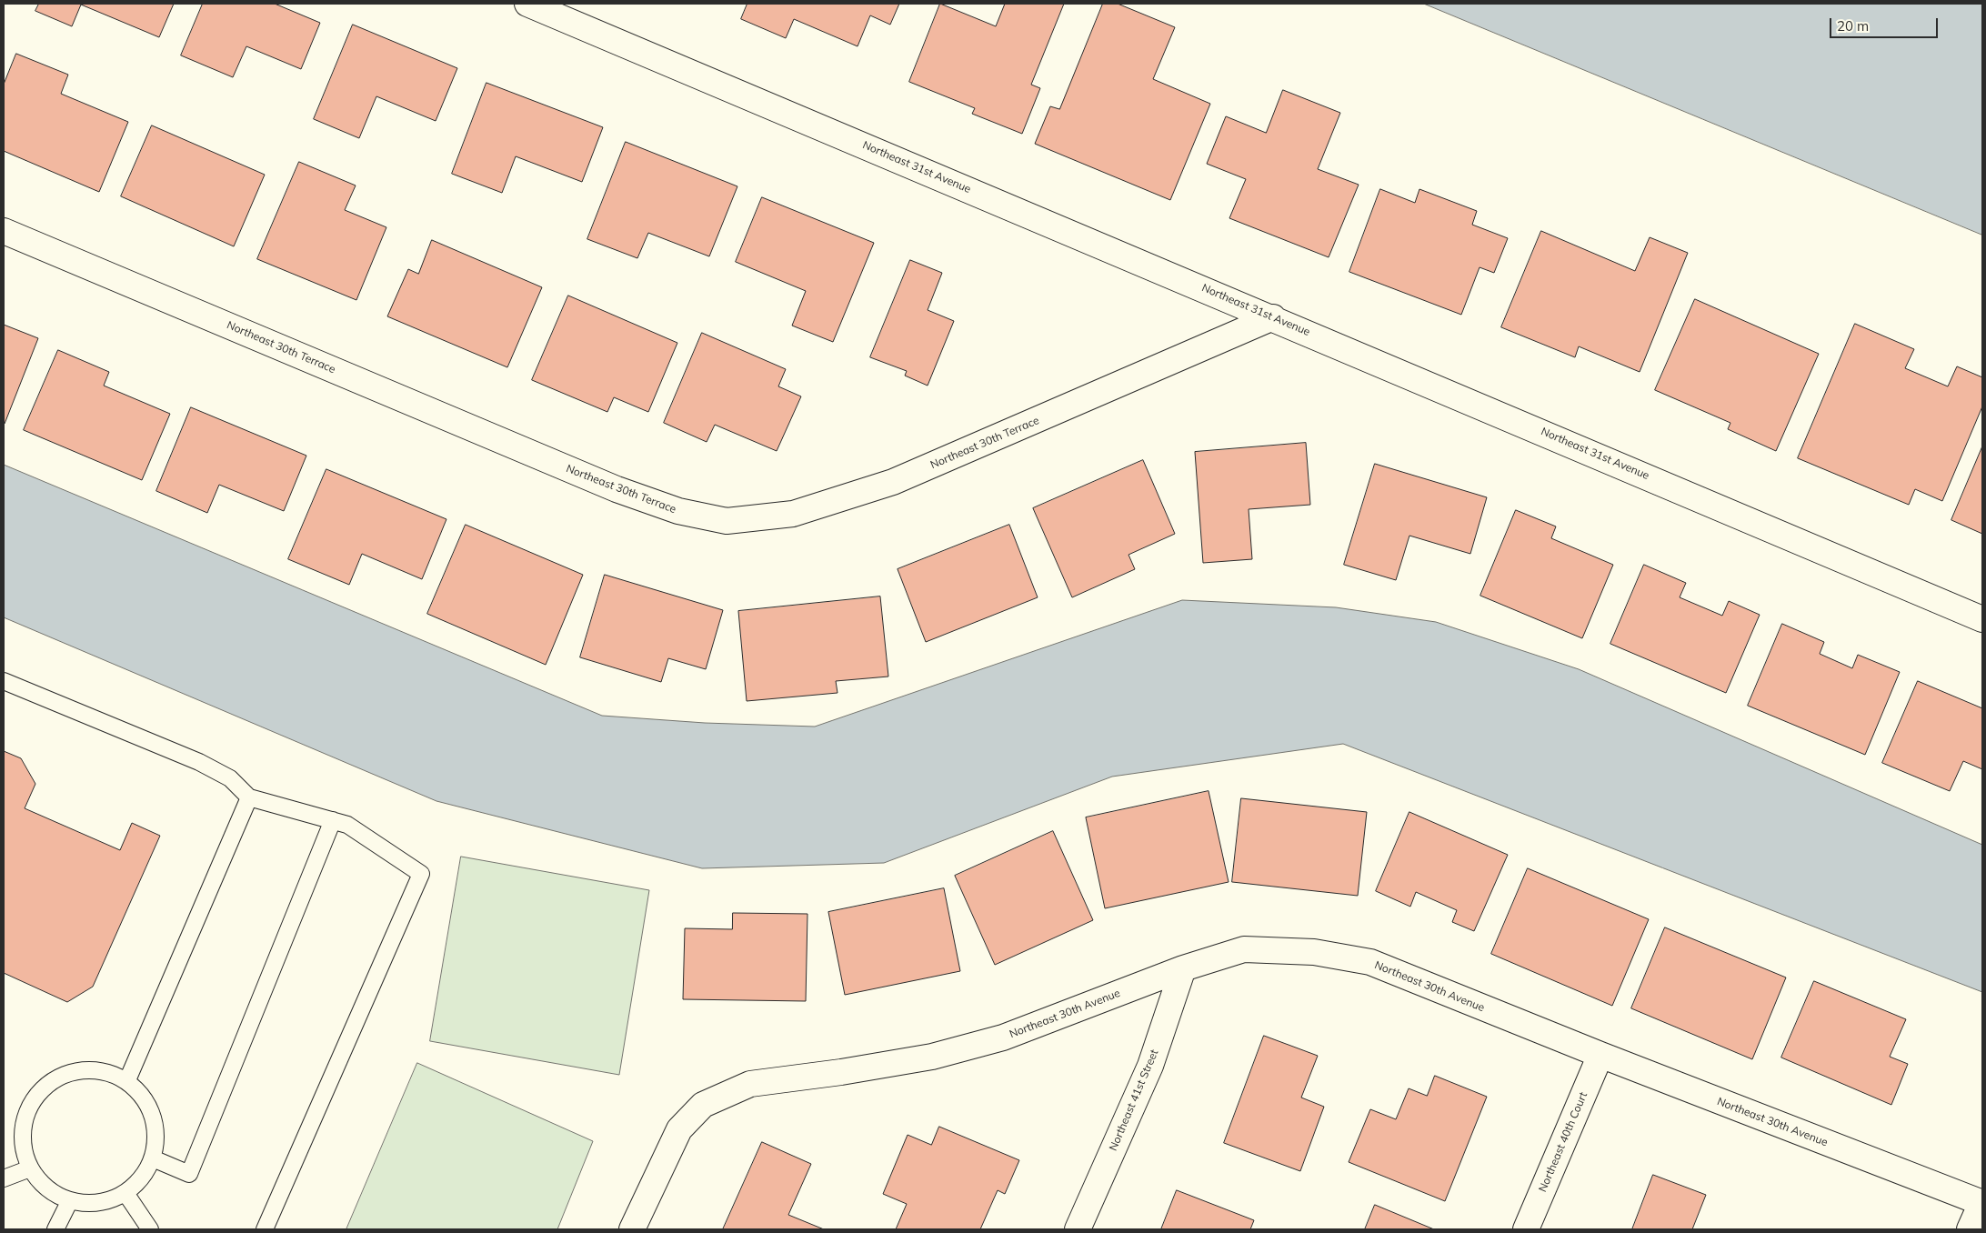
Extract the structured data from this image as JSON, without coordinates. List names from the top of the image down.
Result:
{
  "streets": {
    "street": [
      "Northeast 31st Avenue",
      "Northeast 30th Terrace",
      "Northeast 30th Avenue",
      "Northeast 41st Street",
      "Northeast 40th Court"
    ]
  },
  "crossings": [
    ["Northeast 31st Avenue", "Northeast 30th Terrace"],
    ["Northeast 30th Avenue", "Northeast 41st Street"],
    ["Northeast 30th Avenue", "Northeast 40th Court"]
  ],
  "scale_bar": "20 m"
}
